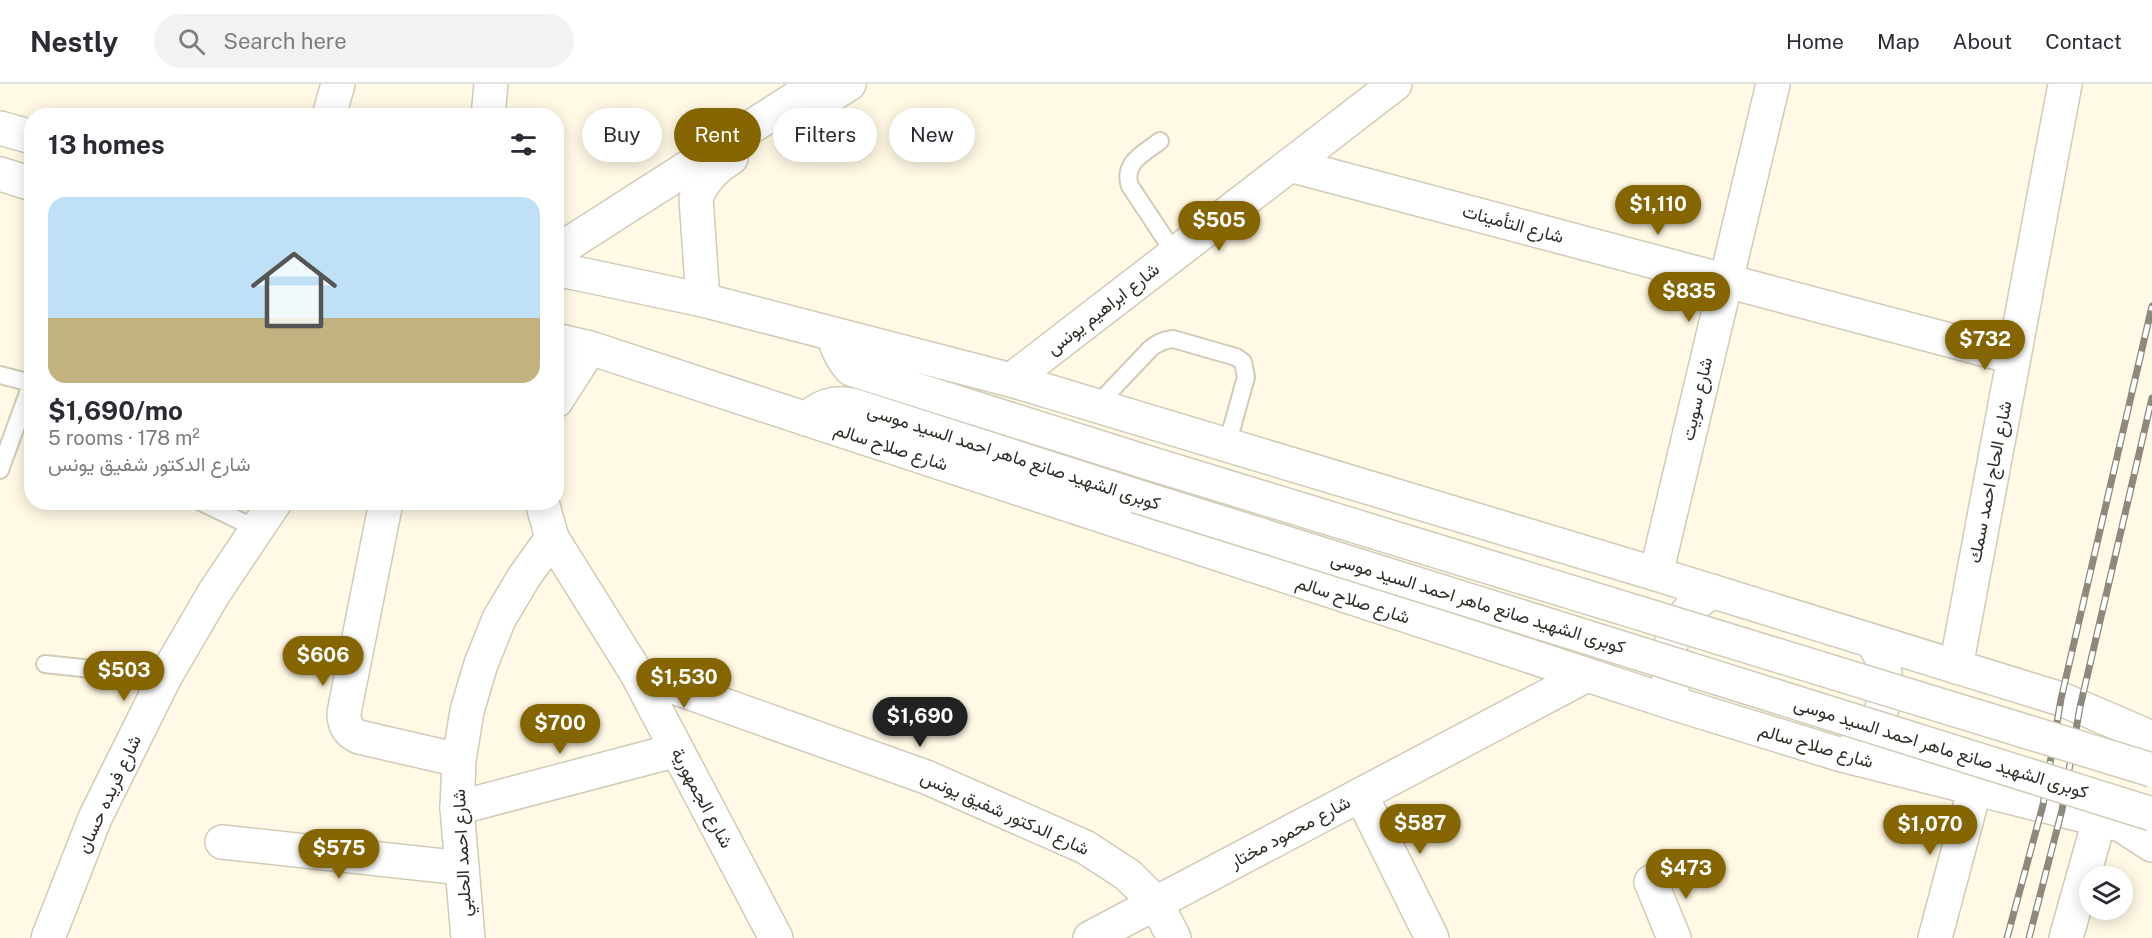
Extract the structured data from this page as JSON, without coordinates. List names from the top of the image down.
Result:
{
  "streets": {
    "street": [
      "شارع التأمينات",
      "شارع ابراهيم يونس",
      "شارع سويت",
      "شارع صلاح سالم",
      "كوبرى الشهيد صانع ماهر احمد السيد موسى",
      "شارع الحاج احمد سمك",
      "شارع فريده حسان",
      "شارع الجمهورية",
      "شارع الدكتور شفيق يونس",
      "شارع محمود مختار",
      "شارع احمد الحلبي"
    ]
  },
  "crossings": [
    ["شارع التأمينات", "شارع ابراهيم يونس"],
    ["شارع التأمينات", "شارع سويت"],
    ["شارع التأمينات", "شارع الحاج احمد سمك"],
    ["شارع صلاح سالم", "كوبرى الشهيد صانع ماهر احمد السيد موسى"],
    ["شارع صلاح سالم", "شارع محمود مختار"],
    ["شارع الجمهورية", "شارع الدكتور شفيق يونس"],
    ["شارع الجمهورية", "شارع احمد الحلبي"],
    ["شارع الدكتور شفيق يونس", "شارع محمود مختار"]
  ],
  "page": {
    "header": "Nestly",
    "search": "Search here",
    "nav": [
      "Home",
      "Map",
      "About",
      "Contact"
    ],
    "chip": [
      "Buy",
      "Rent",
      "Filters",
      "New"
    ],
    "heading": "13 homes",
    "list": [
      {
        "name": "$1,690/mo",
        "note": "5 rooms · 178 m² · شارع الدكتور شفيق يونس"
      }
    ],
    "price": [
      "$1,110",
      "$505",
      "$835",
      "$732",
      "$606",
      "$503",
      "$1,530",
      "$1,690",
      "$700",
      "$587",
      "$1,070",
      "$575",
      "$473"
    ]
  }
}
